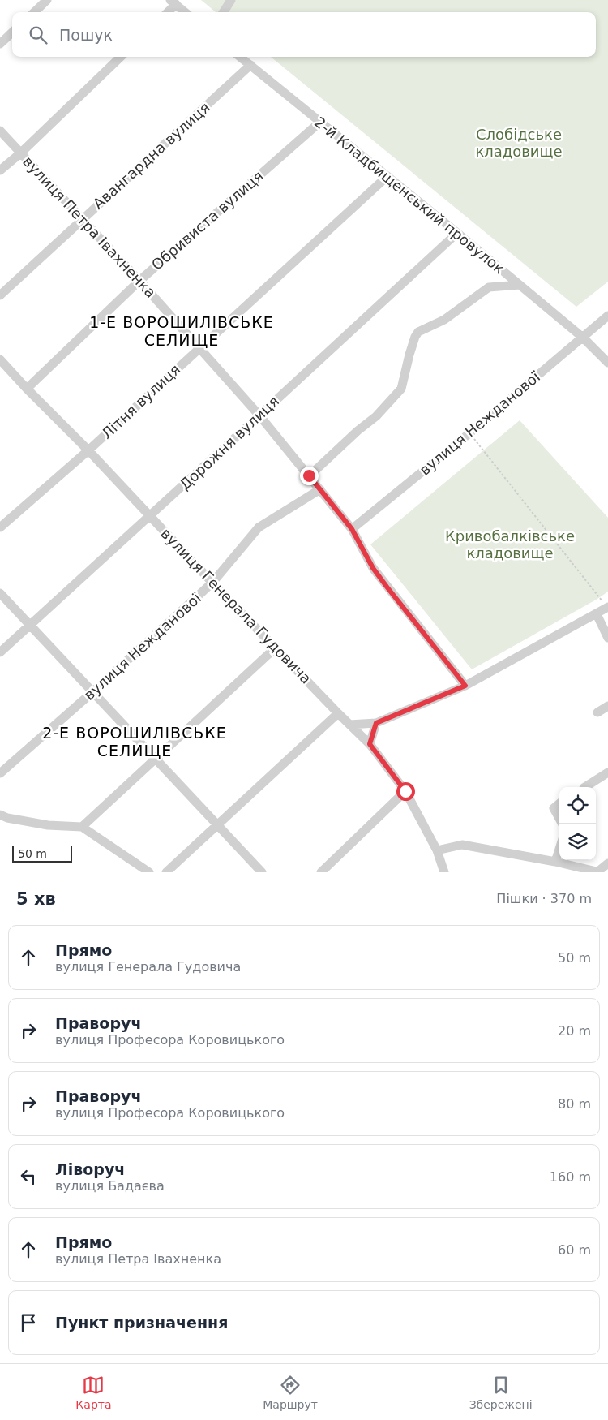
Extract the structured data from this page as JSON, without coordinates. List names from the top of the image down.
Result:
{
  "streets": {
    "street": [
      "Авангардна вулиця",
      "2-й Кладбищенський провулок",
      "Обривиста вулиця",
      "вулиця Петра Івахненка",
      "Літня вулиця",
      "вулиця Нежданової",
      "Дорожня вулиця",
      "вулиця Генерала Гудовича"
    ]
  },
  "crossings": [
    ["Авангардна вулиця", "2-й Кладбищенський провулок"],
    ["Авангардна вулиця", "вулиця Петра Івахненка"],
    ["2-й Кладбищенський провулок", "Обривиста вулиця"],
    ["2-й Кладбищенський провулок", "Літня вулиця"],
    ["2-й Кладбищенський провулок", "вулиця Нежданової"],
    ["2-й Кладбищенський провулок", "Дорожня вулиця"],
    ["Обривиста вулиця", "вулиця Петра Івахненка"],
    ["Обривиста вулиця", "вулиця Генерала Гудовича"],
    ["вулиця Петра Івахненка", "Літня вулиця"],
    ["вулиця Петра Івахненка", "вулиця Нежданової"],
    ["вулиця Петра Івахненка", "Дорожня вулиця"],
    ["Літня вулиця", "вулиця Генерала Гудовича"],
    ["вулиця Нежданової", "вулиця Генерала Гудовича"],
    ["Дорожня вулиця", "вулиця Генерала Гудовича"]
  ],
  "districts": ["1-Е ВОРОШИЛІВСЬКЕ СЕЛИЩЕ", "2-Е ВОРОШИЛІВСЬКЕ СЕЛИЩЕ"],
  "parks": ["Слобідське кладовище", "Кривобалківське кладовище"],
  "scale_bar": "50 m",
  "page": {
    "search": "Пошук",
    "scale": "50 m",
    "heading": ["5 хв", "Пішки · 370 m"],
    "list": [
      ["Прямо", "вулиця Генерала Гудовича", "50 m"],
      ["Праворуч", "вулиця Професора Коровицького", "20 m"],
      ["Праворуч", "вулиця Професора Коровицького", "80 m"],
      ["Ліворуч", "вулиця Бадаєва", "160 m"],
      ["Прямо", "вулиця Петра Івахненка", "60 m"],
      "Пункт призначення"
    ],
    "nav": ["Карта", "Маршрут", "Збережені"]
  }
}
